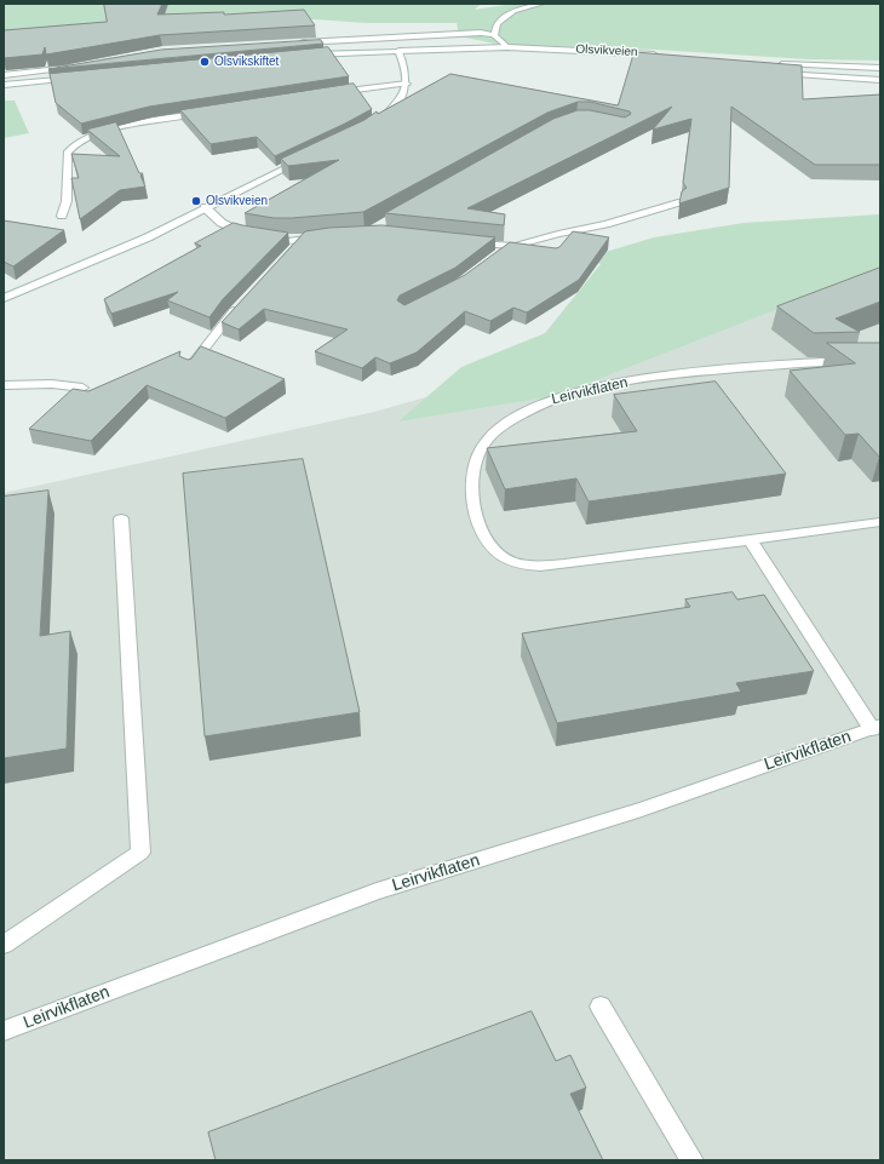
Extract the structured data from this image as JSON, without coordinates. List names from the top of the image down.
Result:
{
  "streets": {
    "street": ["Olsvikveien", "Leirvikflaten"]
  },
  "places": ["Olsvikskiftet", "Olsvikveien"]
}
